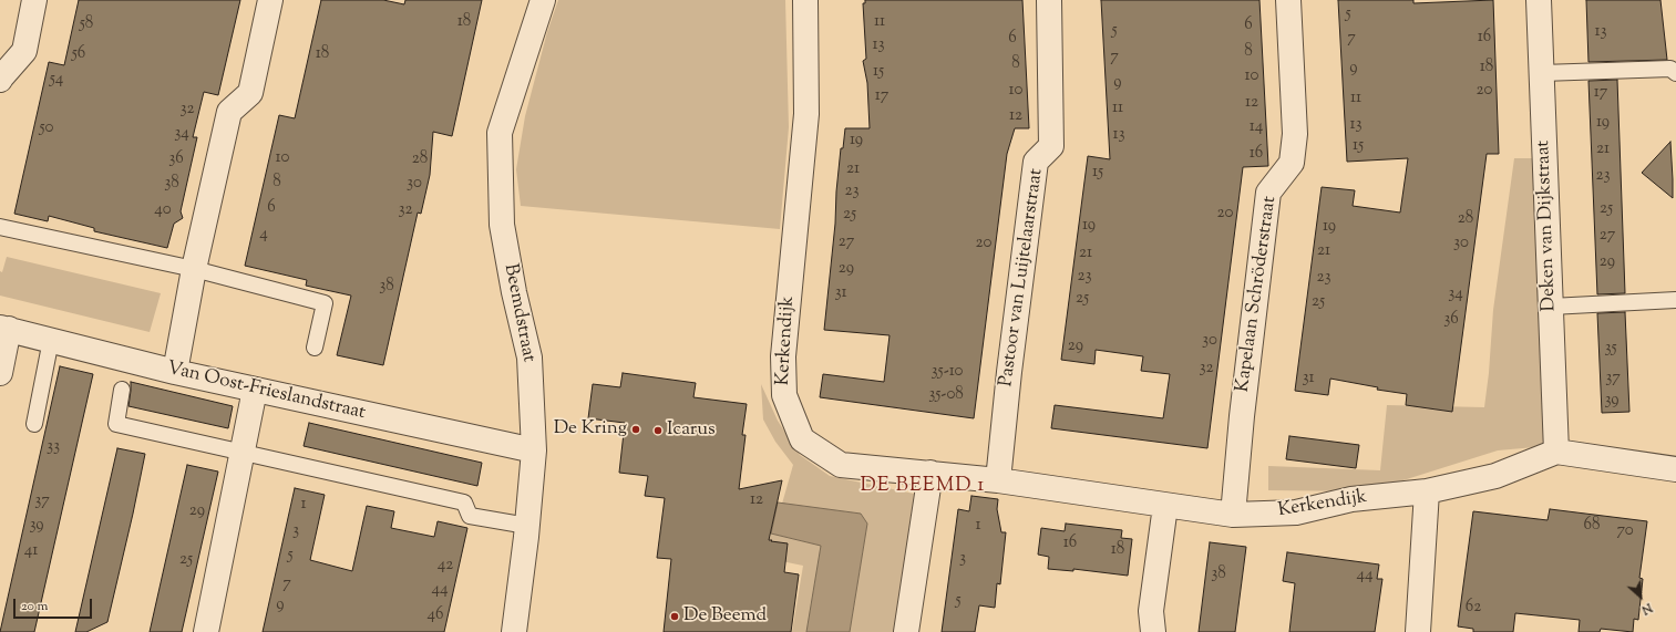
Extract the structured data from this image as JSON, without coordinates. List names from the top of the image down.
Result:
{
  "streets": {
    "street": [
      "Deken van Dijkstraat",
      "Pastoor van Luijtelaarstraat",
      "Kapelaan Schröderstraat",
      "Beemdstraat",
      "Kerkendijk",
      "Van Oost-Frieslandstraat"
    ]
  },
  "crossings": [
    ["Deken van Dijkstraat", "Kerkendijk"],
    ["Pastoor van Luijtelaarstraat", "Kerkendijk"],
    ["Kapelaan Schröderstraat", "Kerkendijk"],
    ["Beemdstraat", "Van Oost-Frieslandstraat"]
  ],
  "districts": ["DE BEEMD 1"],
  "places": ["De Kring", "Icarus", "De Beemd"],
  "house_numbers": [
    "5",
    "18",
    "11",
    "58",
    "6",
    "5",
    "13",
    "16",
    "6",
    "7",
    "13",
    "8",
    "56",
    "18",
    "7",
    "8",
    "18",
    "9",
    "15",
    "10",
    "54",
    "9",
    "10",
    "20",
    "17",
    "17",
    "11",
    "12",
    "11",
    "32",
    "12",
    "19",
    "13",
    "14",
    "50",
    "34",
    "13",
    "19",
    "15",
    "21",
    "16",
    "10",
    "36",
    "28",
    "21",
    "15",
    "23",
    "8",
    "38",
    "30",
    "23",
    "6",
    "25",
    "40",
    "32",
    "20",
    "25",
    "28",
    "19",
    "19",
    "4",
    "27",
    "27",
    "20",
    "30",
    "21",
    "21",
    "29",
    "29",
    "23",
    "23",
    "38",
    "31",
    "34",
    "25",
    "25",
    "36",
    "30",
    "29",
    "35",
    "32",
    "35-10",
    "31",
    "37",
    "35-08",
    "39",
    "33",
    "12",
    "37",
    "1",
    "29",
    "39",
    "1",
    "68",
    "3",
    "70",
    "16",
    "18",
    "41",
    "5",
    "3",
    "25",
    "42",
    "38",
    "44",
    "7",
    "44",
    "5",
    "9",
    "62",
    "46"
  ],
  "scale_bar": "20 m",
  "north": "bottom right"
}
